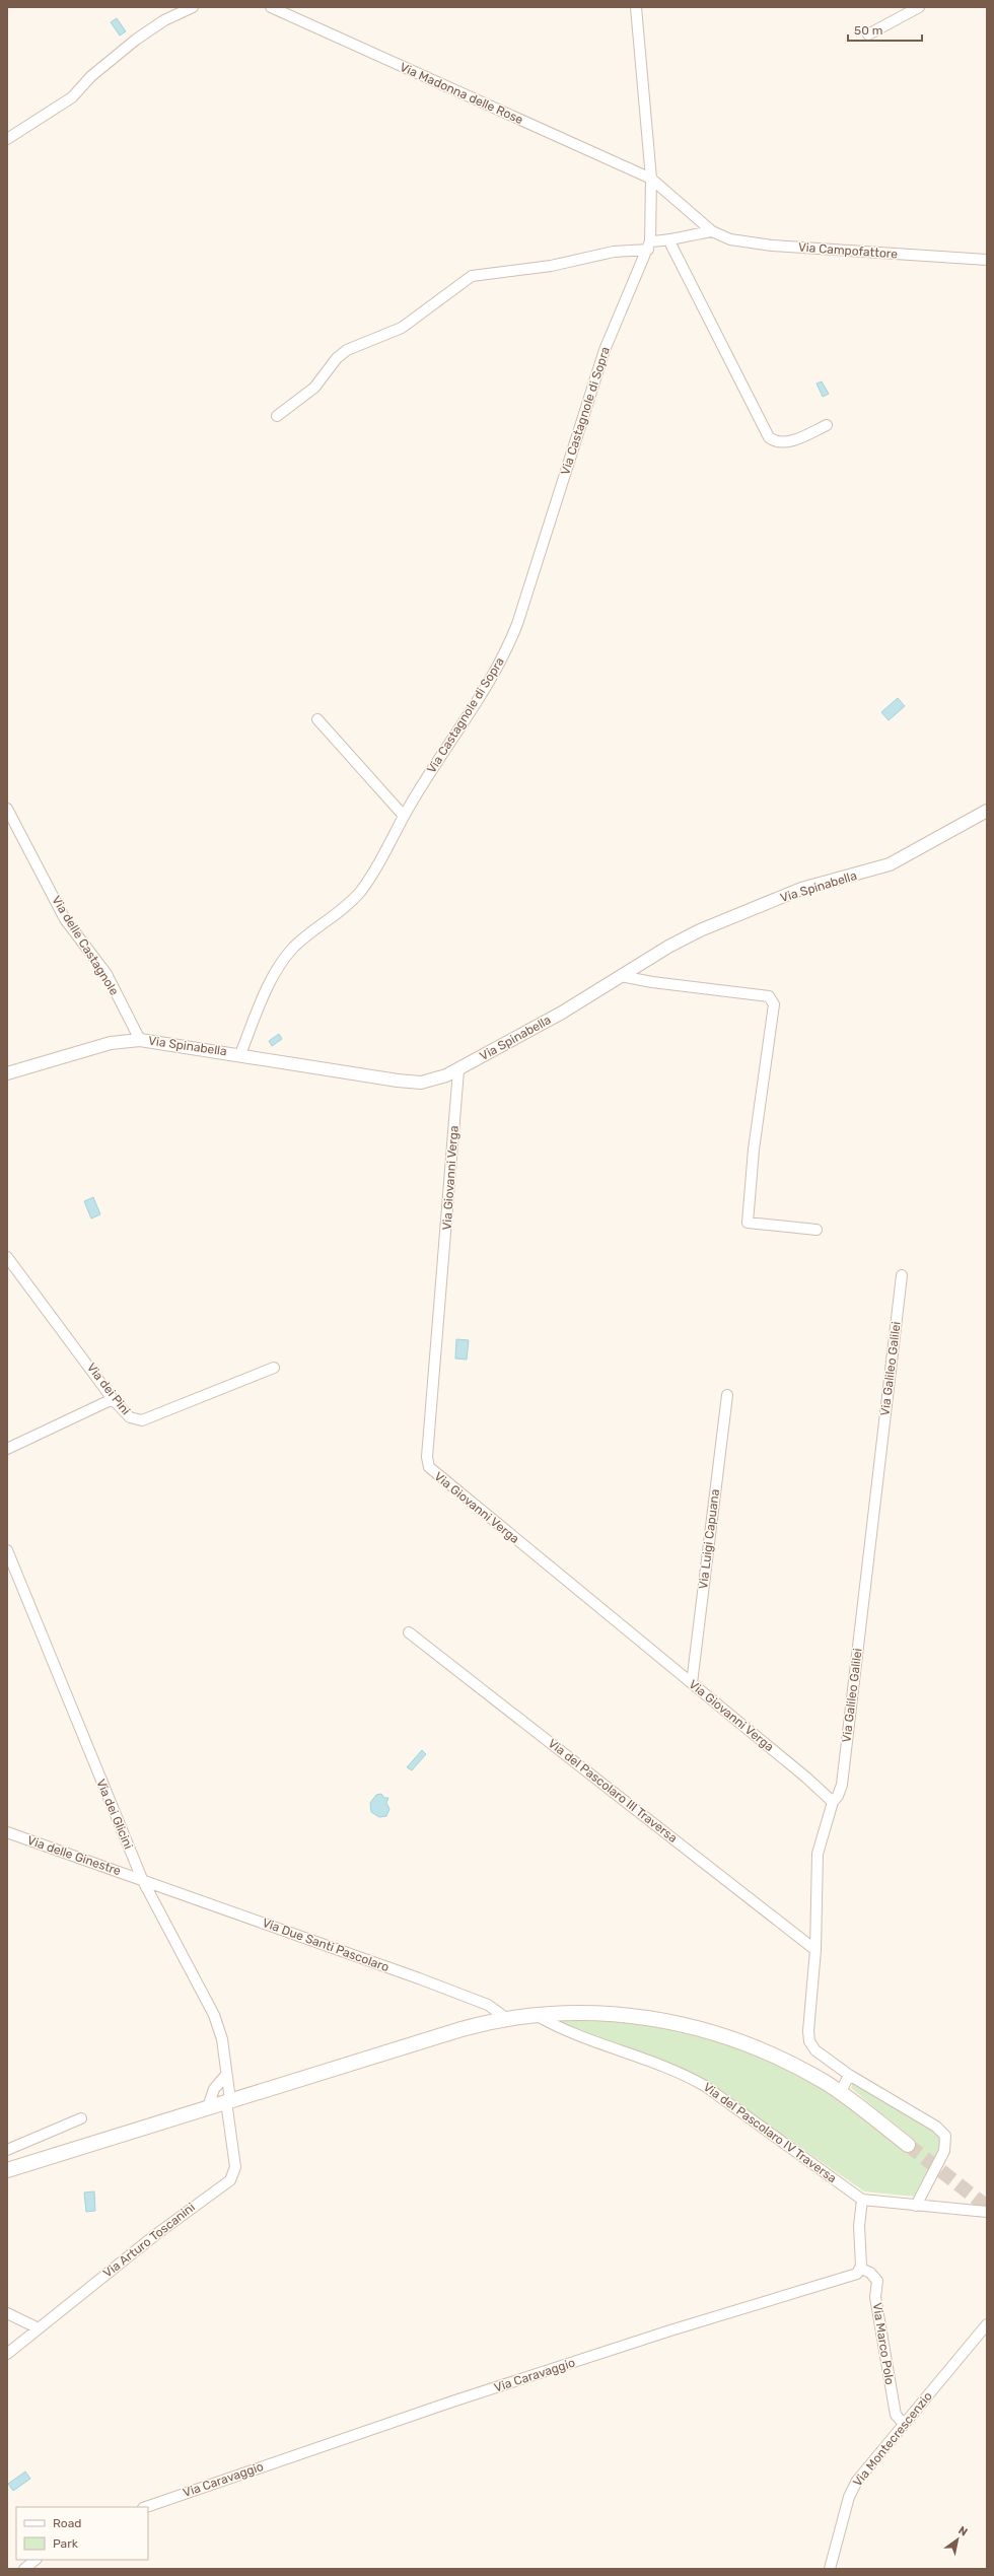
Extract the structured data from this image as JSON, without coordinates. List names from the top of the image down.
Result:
{
  "streets": {
    "street": [
      "Via Madonna delle Rose",
      "Via Campofattore",
      "Via Castagnole di Sopra",
      "Via Spinabella",
      "Via delle Castagnole",
      "Via Giovanni Verga",
      "Via Galileo Galilei",
      "Via dei Pini",
      "Via Luigi Capuana",
      "Via del Pascolaro III Traversa",
      "Via dei Glicini",
      "Via delle Ginestre",
      "Via Due Santi Pascolaro",
      "Via del Pascolaro IV Traversa",
      "Via Arturo Toscanini",
      "Via Marco Polo",
      "Via Caravaggio",
      "Via Montecrescenzio"
    ]
  },
  "crossings": [
    ["Via Madonna delle Rose", "Via Campofattore"],
    ["Via Castagnole di Sopra", "Via Spinabella"],
    ["Via Spinabella", "Via delle Castagnole"],
    ["Via Spinabella", "Via Giovanni Verga"],
    ["Via Giovanni Verga", "Via Galileo Galilei"],
    ["Via Giovanni Verga", "Via Luigi Capuana"],
    ["Via Galileo Galilei", "Via del Pascolaro III Traversa"],
    ["Via Galileo Galilei", "Via del Pascolaro IV Traversa"],
    ["Via dei Glicini", "Via delle Ginestre"],
    ["Via dei Glicini", "Via Due Santi Pascolaro"],
    ["Via dei Glicini", "Via Arturo Toscanini"],
    ["Via delle Ginestre", "Via Due Santi Pascolaro"],
    ["Via Marco Polo", "Via Caravaggio"],
    ["Via Marco Polo", "Via Montecrescenzio"]
  ],
  "legend": ["Road", "Park"],
  "scale_bar": "50 m",
  "north": "top right"
}
